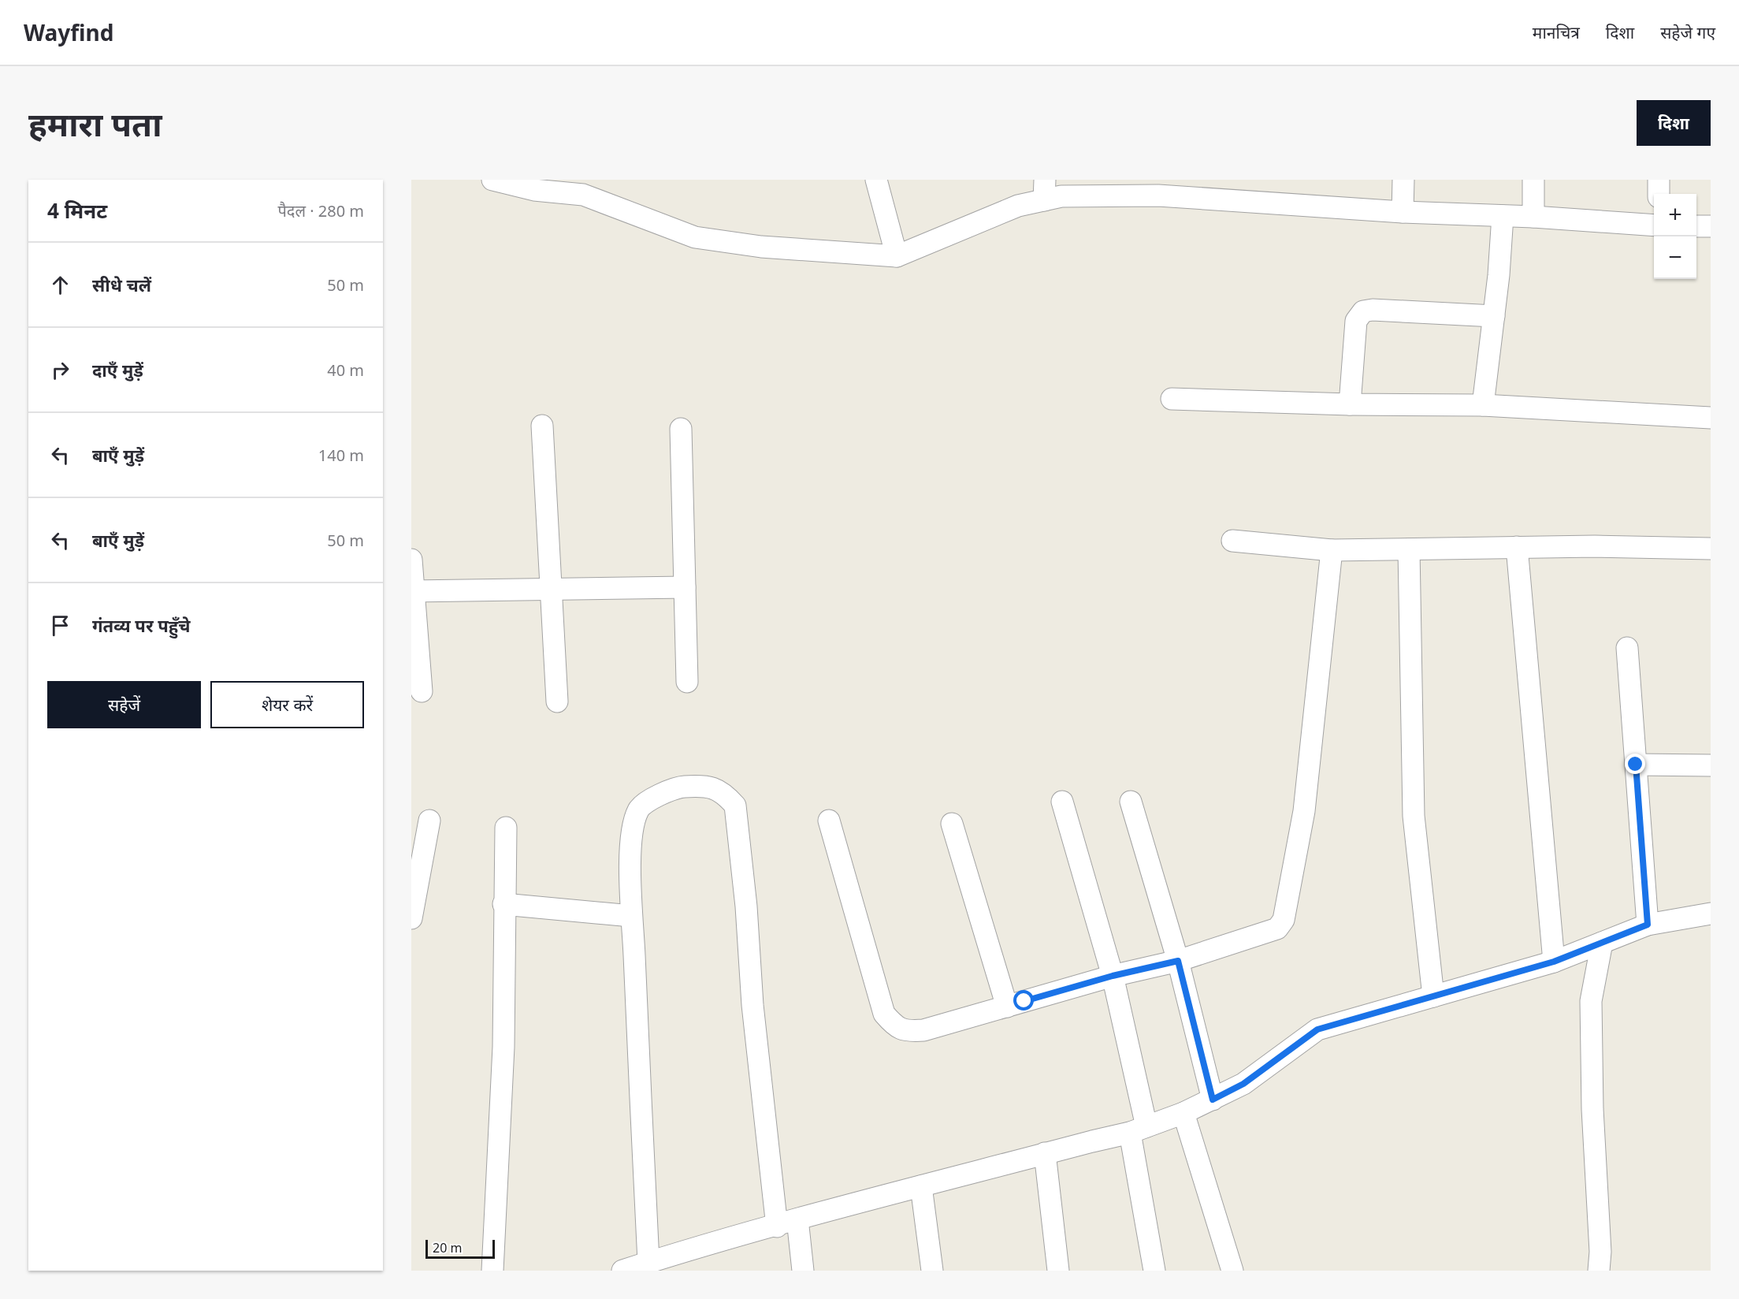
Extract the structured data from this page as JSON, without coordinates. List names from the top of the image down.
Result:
{
  "scale_bar": "20 m",
  "page": {
    "header": "Wayfind",
    "nav": ["मानचित्र", "दिशा", "सहेजे गए"],
    "buttons": [
      "दिशा",
      ["सहेजें", "शेयर करें"]
    ],
    "title": "हमारा पता",
    "heading": ["4 मिनट", "पैदल · 280 m"],
    "map_buttons": ["+", "−"],
    "list": [
      ["सीधे चलें", "50 m"],
      ["दाएँ मुड़ें", "40 m"],
      ["बाएँ मुड़ें", "140 m"],
      ["बाएँ मुड़ें", "50 m"],
      "गंतव्य पर पहुँचे"
    ],
    "scale": "20 m"
  }
}
